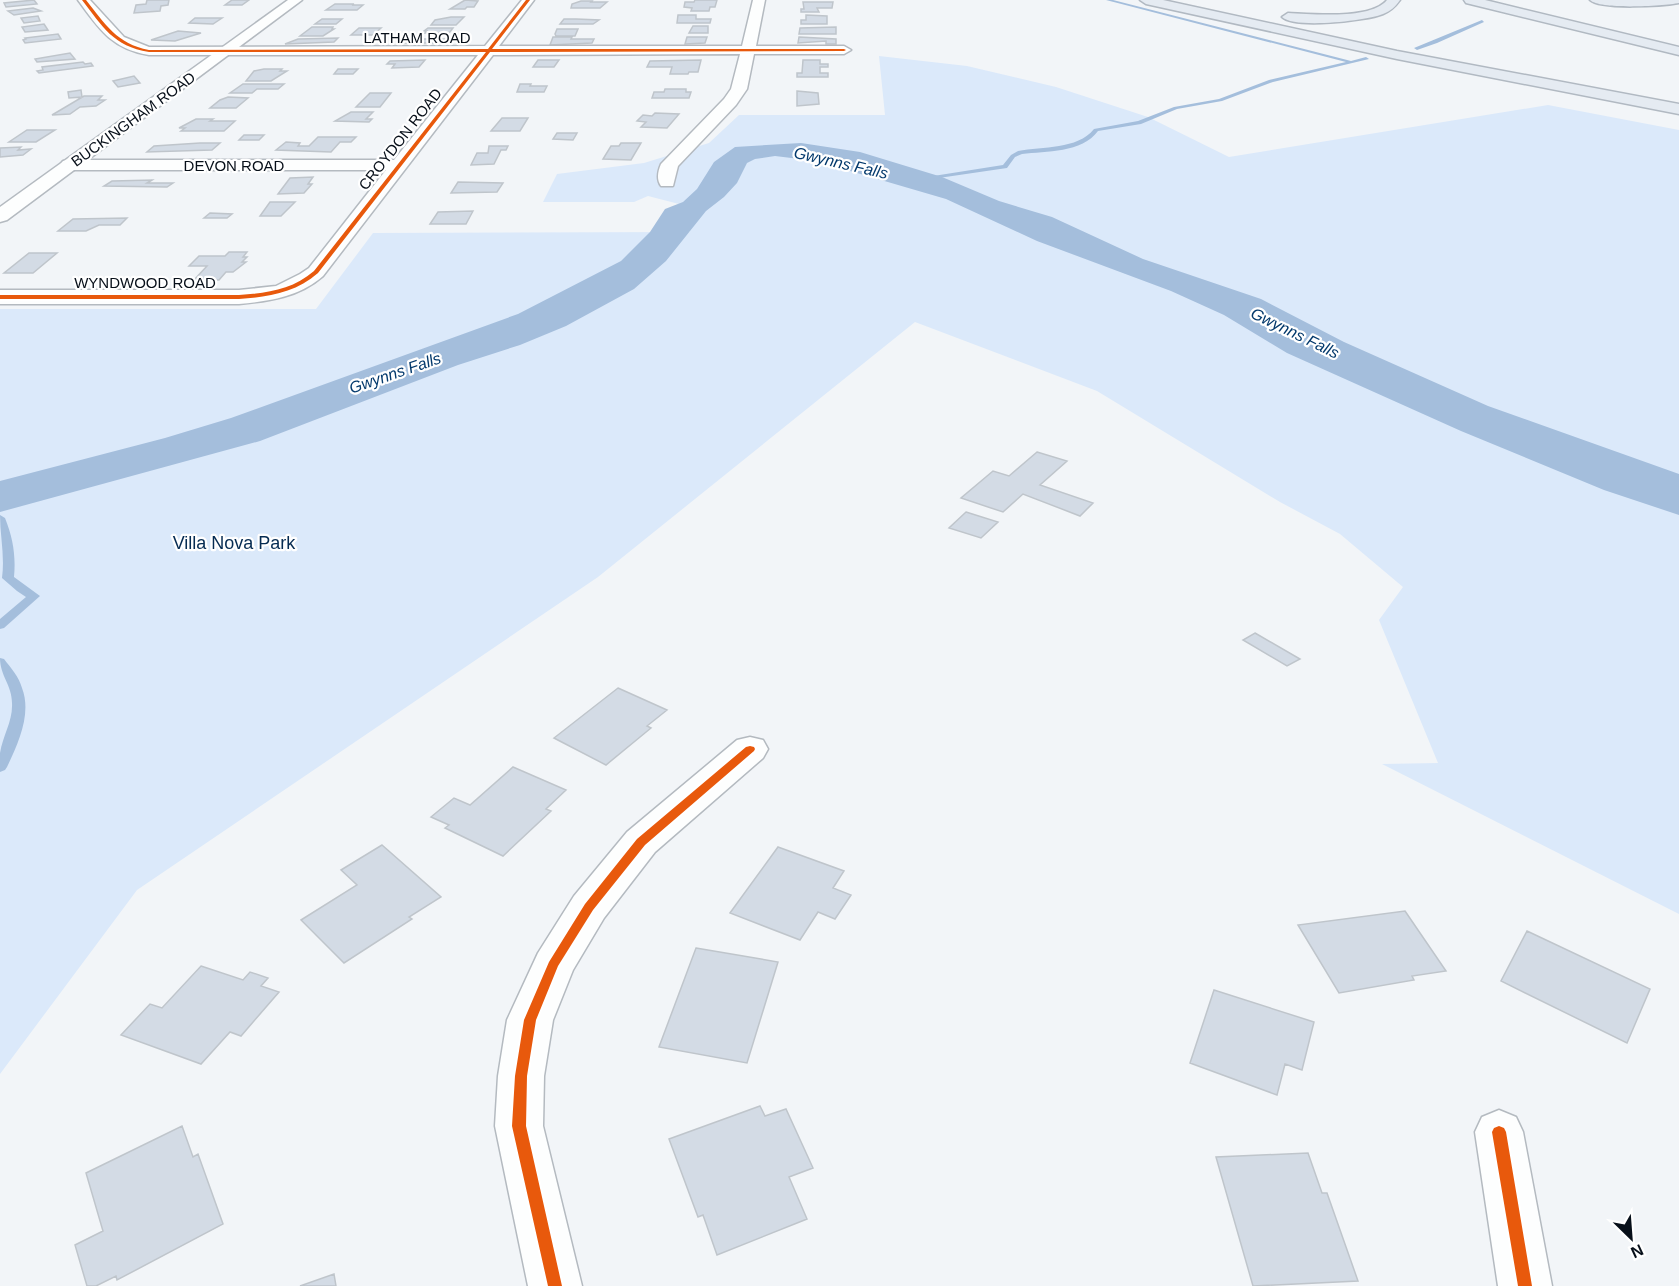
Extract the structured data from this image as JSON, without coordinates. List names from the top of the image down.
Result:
{
  "streets": {
    "street": [
      "LATHAM ROAD",
      "BUCKINGHAM ROAD",
      "CROYDON ROAD",
      "DEVON ROAD",
      "WYNDWOOD ROAD"
    ]
  },
  "crossings": [
    ["LATHAM ROAD", "BUCKINGHAM ROAD"],
    ["LATHAM ROAD", "CROYDON ROAD"],
    ["BUCKINGHAM ROAD", "DEVON ROAD"],
    ["CROYDON ROAD", "DEVON ROAD"],
    ["CROYDON ROAD", "WYNDWOOD ROAD"]
  ],
  "water": ["Gwynns Falls"],
  "parks": ["Villa Nova Park"],
  "north": "bottom right"
}
